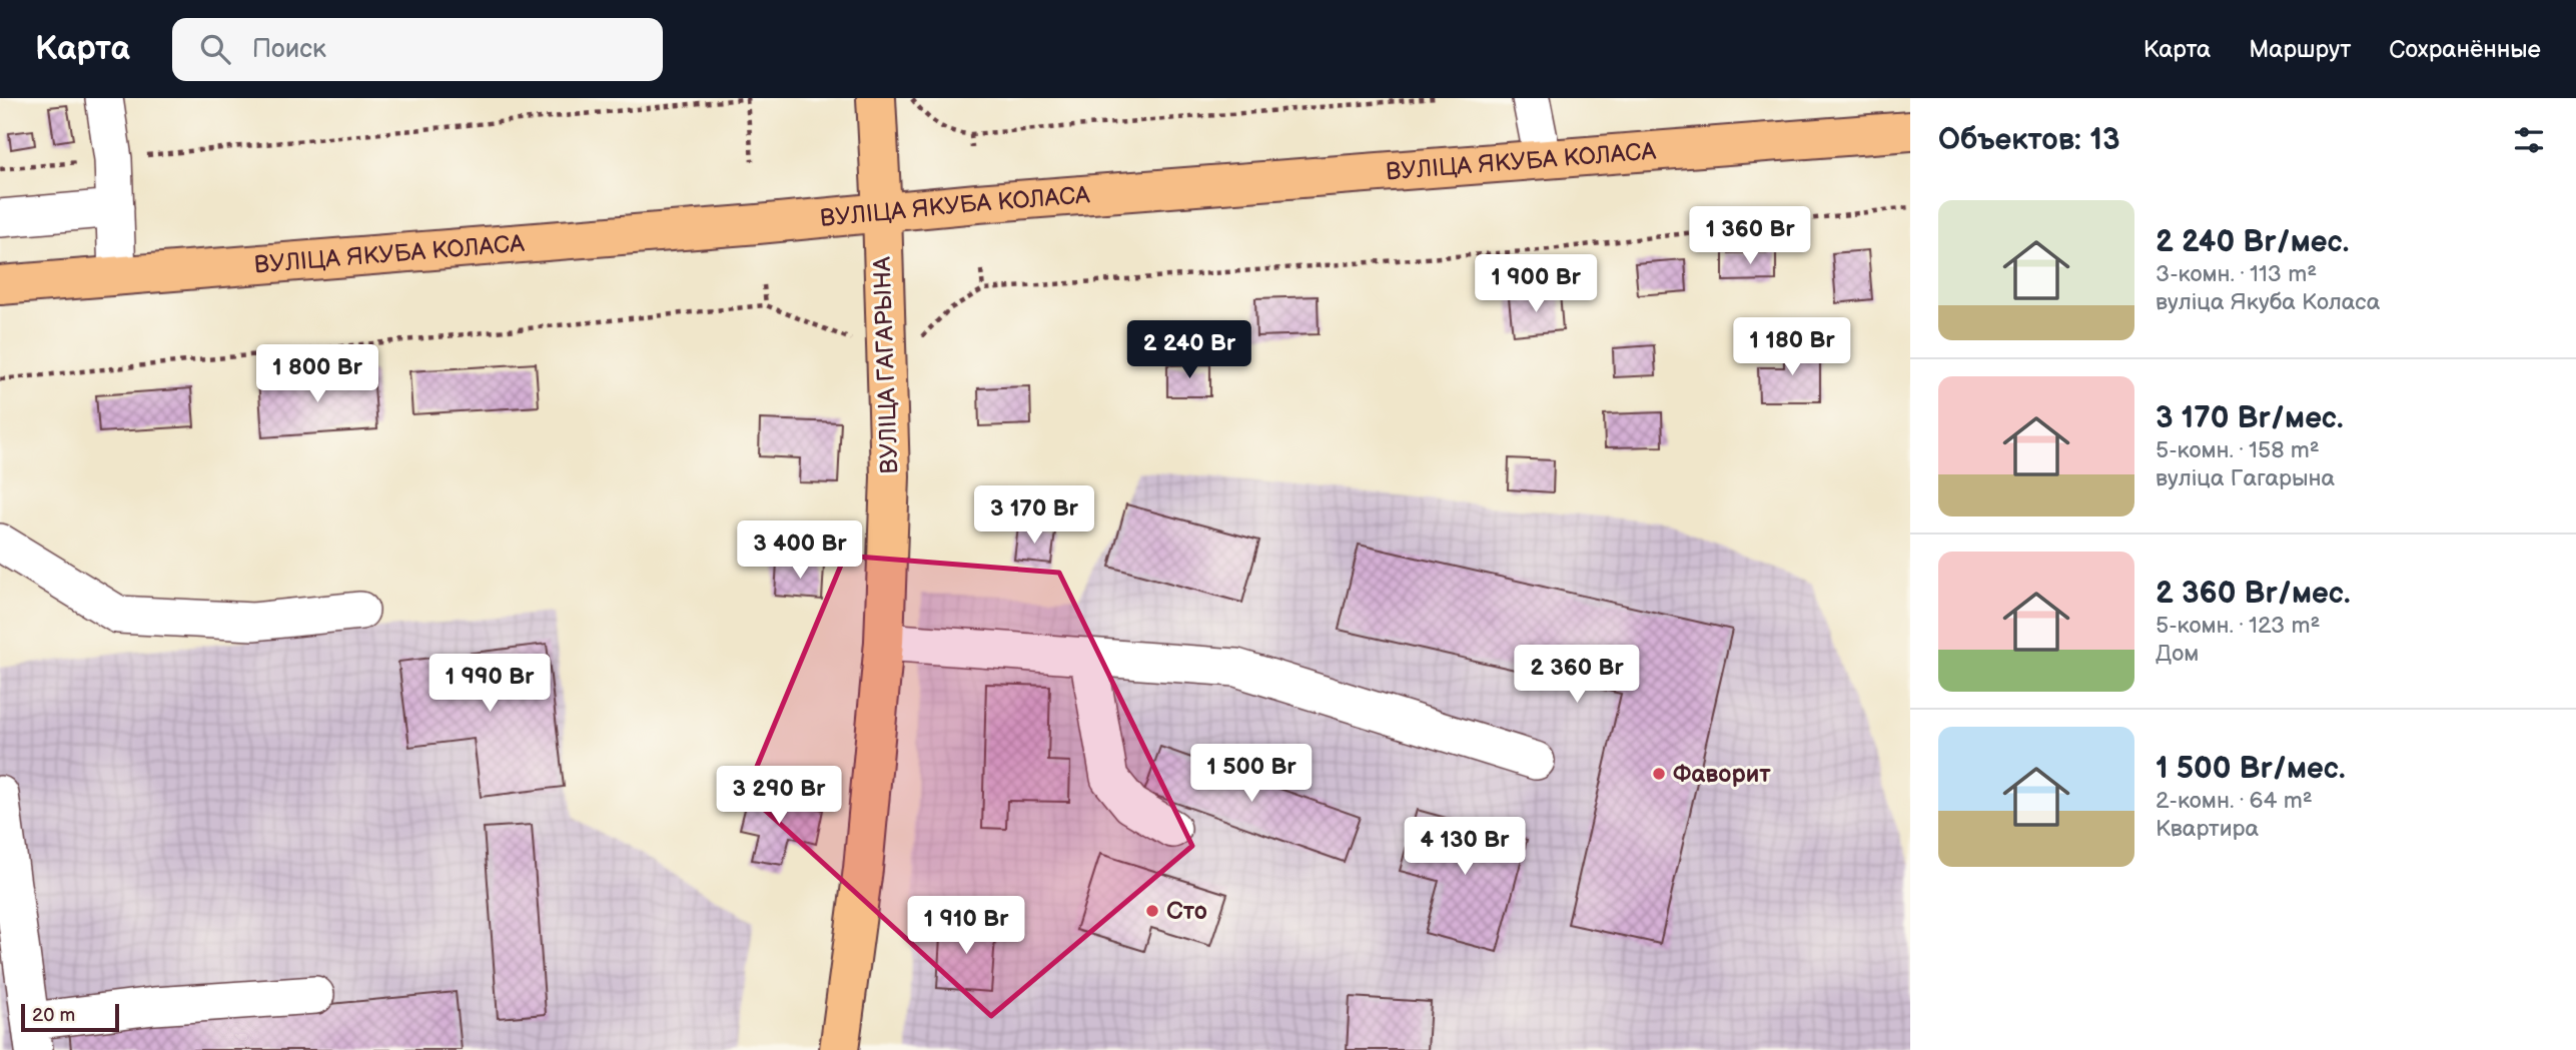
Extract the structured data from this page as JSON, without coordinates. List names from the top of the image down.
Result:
{
  "streets": {
    "main road": ["ВУЛІЦА ЯКУБА КОЛАСА", "ВУЛІЦА ГАГАРЫНА"]
  },
  "crossings": [
    ["ВУЛІЦА ЯКУБА КОЛАСА", "ВУЛІЦА ГАГАРЫНА"]
  ],
  "places": ["Фаворит", "Сто"],
  "scale_bar": "20 m",
  "page": {
    "header": "Карта",
    "search": "Поиск",
    "nav": ["Карта", "Маршрут", "Сохранённые"],
    "heading": "Объектов: 13",
    "list": [
      {
        "name": "2 240 Br/мес.",
        "note": "3-комн. · 113 m² · вуліца Якуба Коласа"
      },
      {
        "name": "3 170 Br/мес.",
        "note": "5-комн. · 158 m² · вуліца Гагарына"
      },
      {
        "name": "2 360 Br/мес.",
        "note": "5-комн. · 123 m² · Дом"
      },
      {
        "name": "1 500 Br/мес.",
        "note": "2-комн. · 64 m² · Квартира"
      }
    ],
    "price": [
      "1 360 Br",
      "1 900 Br",
      "1 180 Br",
      "2 240 Br",
      "1 800 Br",
      "3 170 Br",
      "3 400 Br",
      "2 360 Br",
      "1 990 Br",
      "1 500 Br",
      "3 290 Br",
      "4 130 Br",
      "1 910 Br"
    ],
    "scale": "20 m"
  }
}
